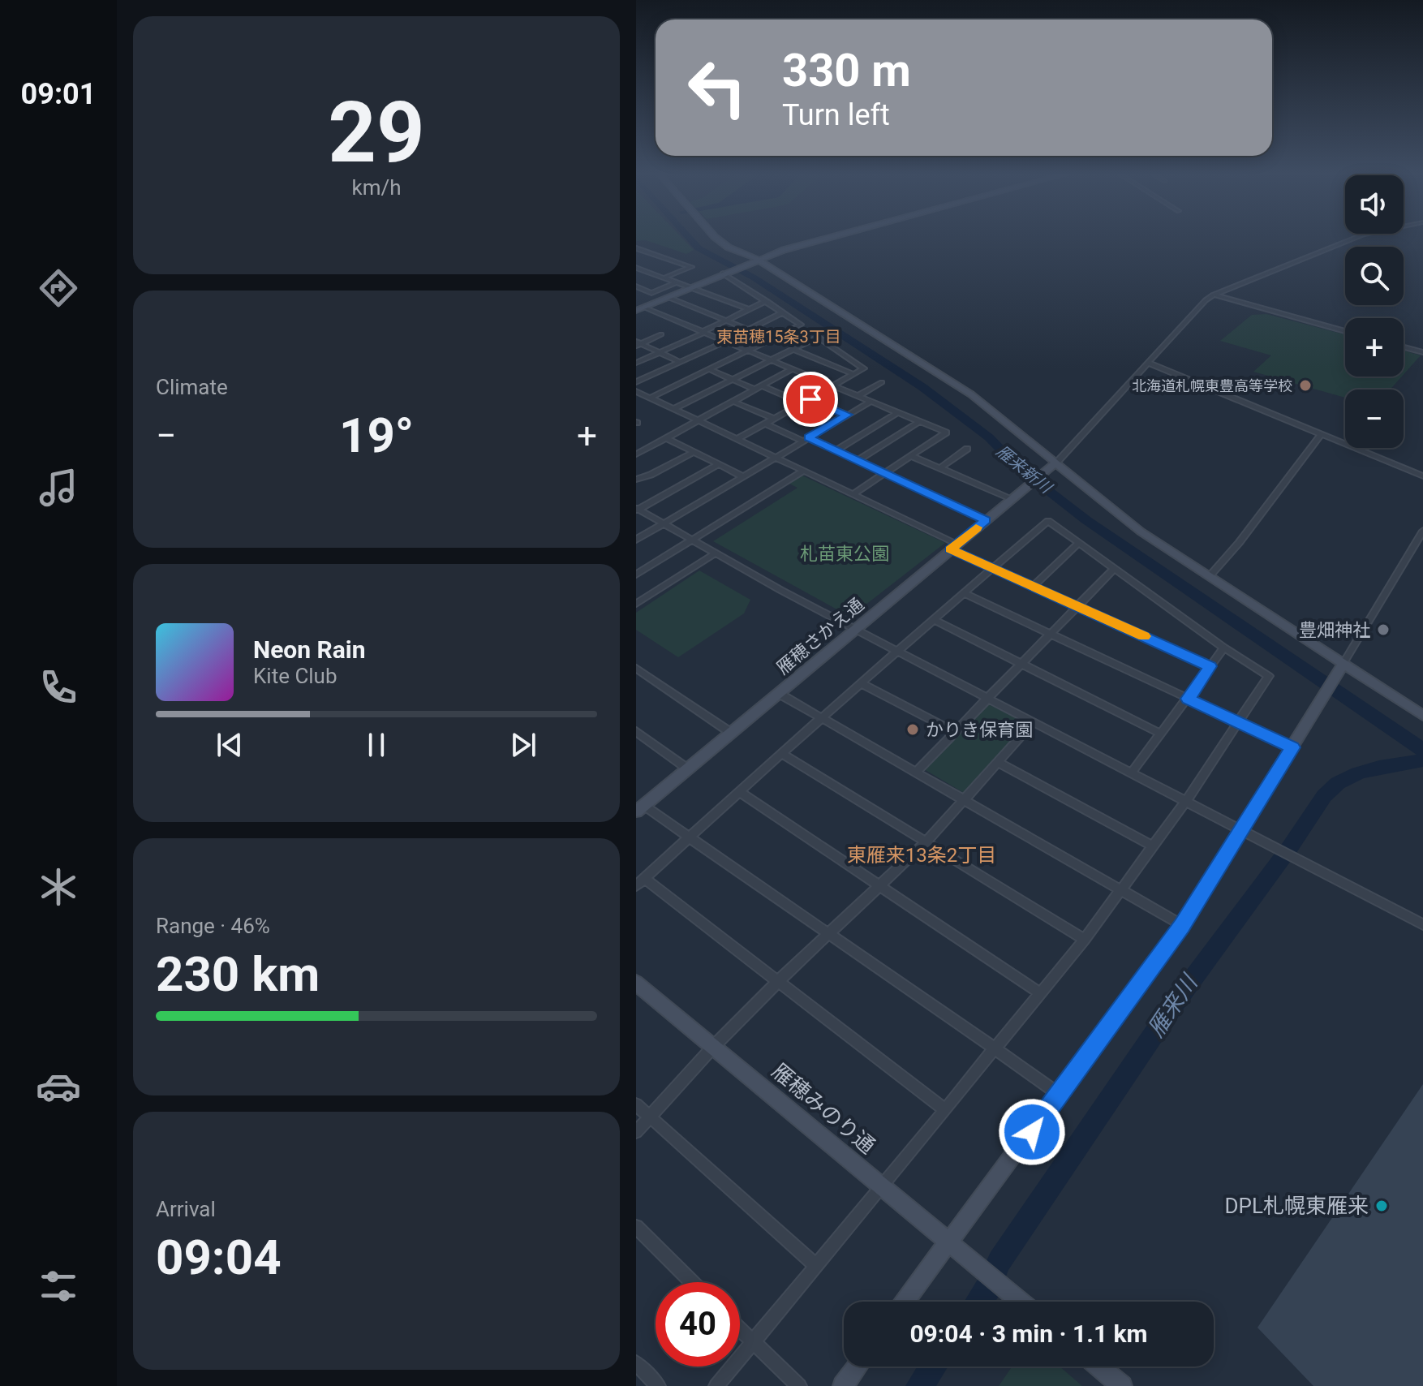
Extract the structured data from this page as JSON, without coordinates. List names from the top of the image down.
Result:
{
  "streets": {
    "street": ["雁穂さかえ通", "雁穂みのり通"]
  },
  "districts": ["東苗穂15条3丁目", "東雁来13条2丁目"],
  "water": ["雁来新川", "雁来川"],
  "parks": ["札苗東公園"],
  "places": [
    "北海道札幌東豊高等学校",
    "豊畑神社",
    "かりき保育園",
    "DPL札幌東雁来"
  ],
  "page": {
    "tabs": "09:01",
    "tile": [
      ["29", "km/h"],
      "Climate",
      ["Range · 46%", "230 km"],
      ["Arrival", "09:04"]
    ],
    "turn": ["330 m", "Turn left"],
    "map_buttons": ["+", "−"],
    "heat": ["−", "19°", "+"],
    "song": ["Neon Rain", "Kite Club"],
    "limit": "40",
    "trip": "09:04 · 3 min · 1.1 km"
  }
}
